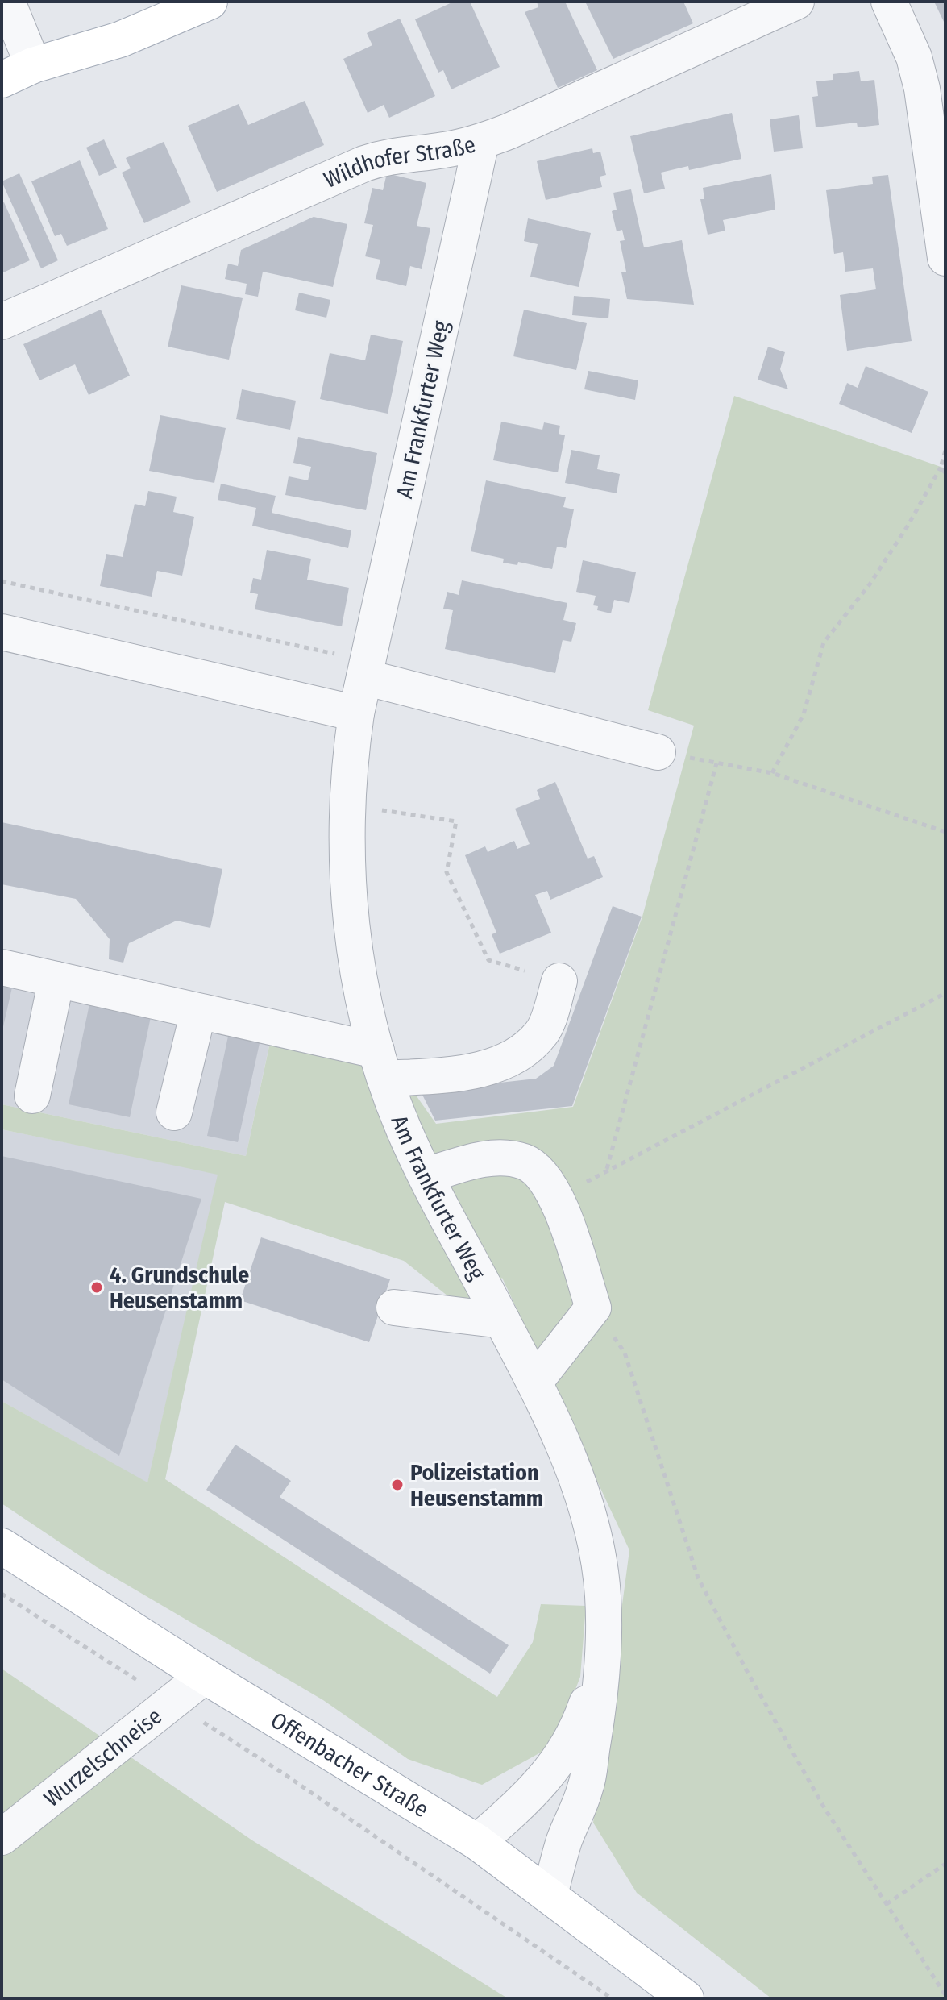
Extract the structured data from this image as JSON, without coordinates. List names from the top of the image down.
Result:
{
  "streets": {
    "main road": ["Offenbacher Straße"],
    "street": ["Wildhofer Straße", "Am Frankfurter Weg", "Wurzelschneise"]
  },
  "crossings": [
    ["Wildhofer Straße", "Am Frankfurter Weg"],
    ["Am Frankfurter Weg", "Offenbacher Straße"],
    ["Wurzelschneise", "Offenbacher Straße"]
  ],
  "places": ["4. Grundschule Heusenstamm", "Polizeistation Heusenstamm"]
}
